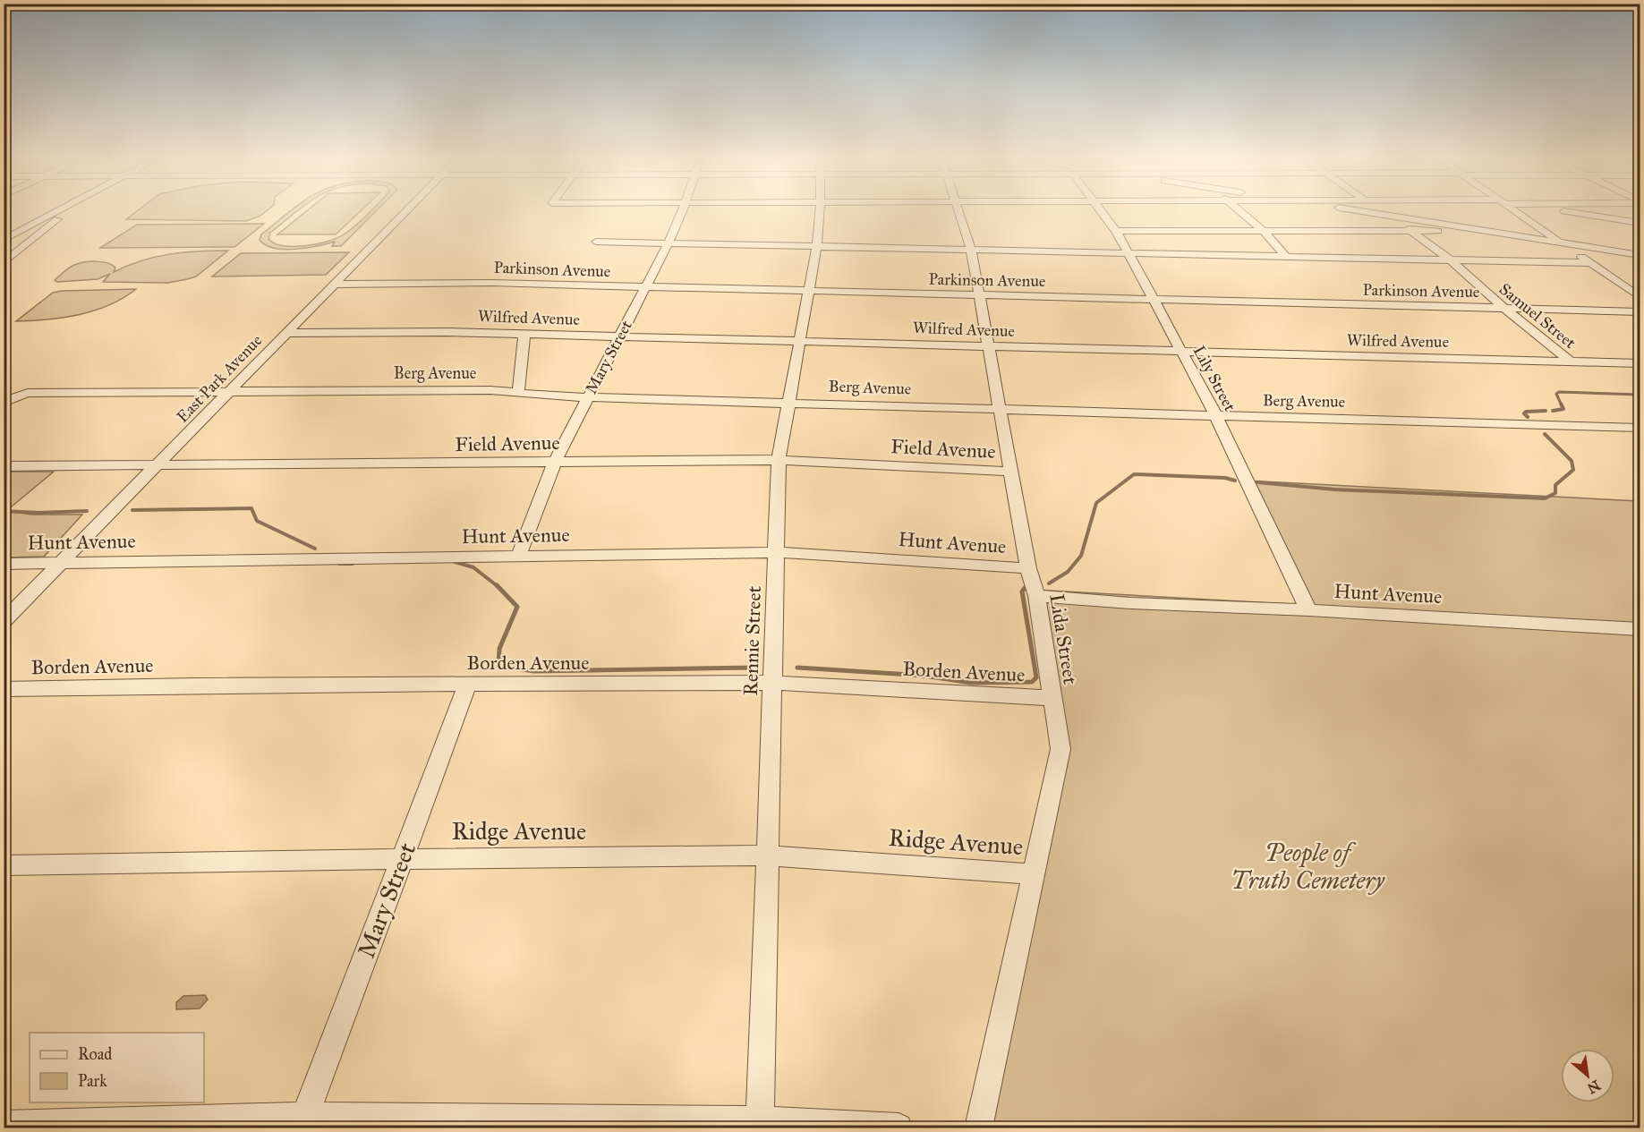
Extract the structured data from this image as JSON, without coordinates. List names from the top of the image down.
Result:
{
  "streets": {
    "street": [
      "Parkinson Avenue",
      "Samuel Street",
      "Wilfred Avenue",
      "Mary Street",
      "Berg Avenue",
      "East Park Avenue",
      "Lily Street",
      "Field Avenue",
      "Hunt Avenue",
      "Lida Street",
      "Rennie Street",
      "Borden Avenue",
      "Ridge Avenue"
    ]
  },
  "crossings": [
    ["Parkinson Avenue", "Samuel Street"],
    ["Parkinson Avenue", "Mary Street"],
    ["Parkinson Avenue", "East Park Avenue"],
    ["Parkinson Avenue", "Lily Street"],
    ["Parkinson Avenue", "Lida Street"],
    ["Parkinson Avenue", "Rennie Street"],
    ["Samuel Street", "Wilfred Avenue"],
    ["Wilfred Avenue", "Mary Street"],
    ["Wilfred Avenue", "East Park Avenue"],
    ["Wilfred Avenue", "Lily Street"],
    ["Wilfred Avenue", "Lida Street"],
    ["Wilfred Avenue", "Rennie Street"],
    ["Mary Street", "Berg Avenue"],
    ["Mary Street", "Field Avenue"],
    ["Mary Street", "Hunt Avenue"],
    ["Mary Street", "Borden Avenue"],
    ["Mary Street", "Ridge Avenue"],
    ["Berg Avenue", "East Park Avenue"],
    ["Berg Avenue", "Lily Street"],
    ["Berg Avenue", "Lida Street"],
    ["Berg Avenue", "Rennie Street"],
    ["East Park Avenue", "Field Avenue"],
    ["East Park Avenue", "Hunt Avenue"],
    ["Lily Street", "Hunt Avenue"],
    ["Field Avenue", "Lida Street"],
    ["Field Avenue", "Rennie Street"],
    ["Hunt Avenue", "Lida Street"],
    ["Hunt Avenue", "Rennie Street"],
    ["Lida Street", "Borden Avenue"],
    ["Lida Street", "Ridge Avenue"],
    ["Rennie Street", "Borden Avenue"],
    ["Rennie Street", "Ridge Avenue"]
  ],
  "parks": ["People of Truth Cemetery"],
  "legend": ["Road", "Park"],
  "north": "bottom right"
}
